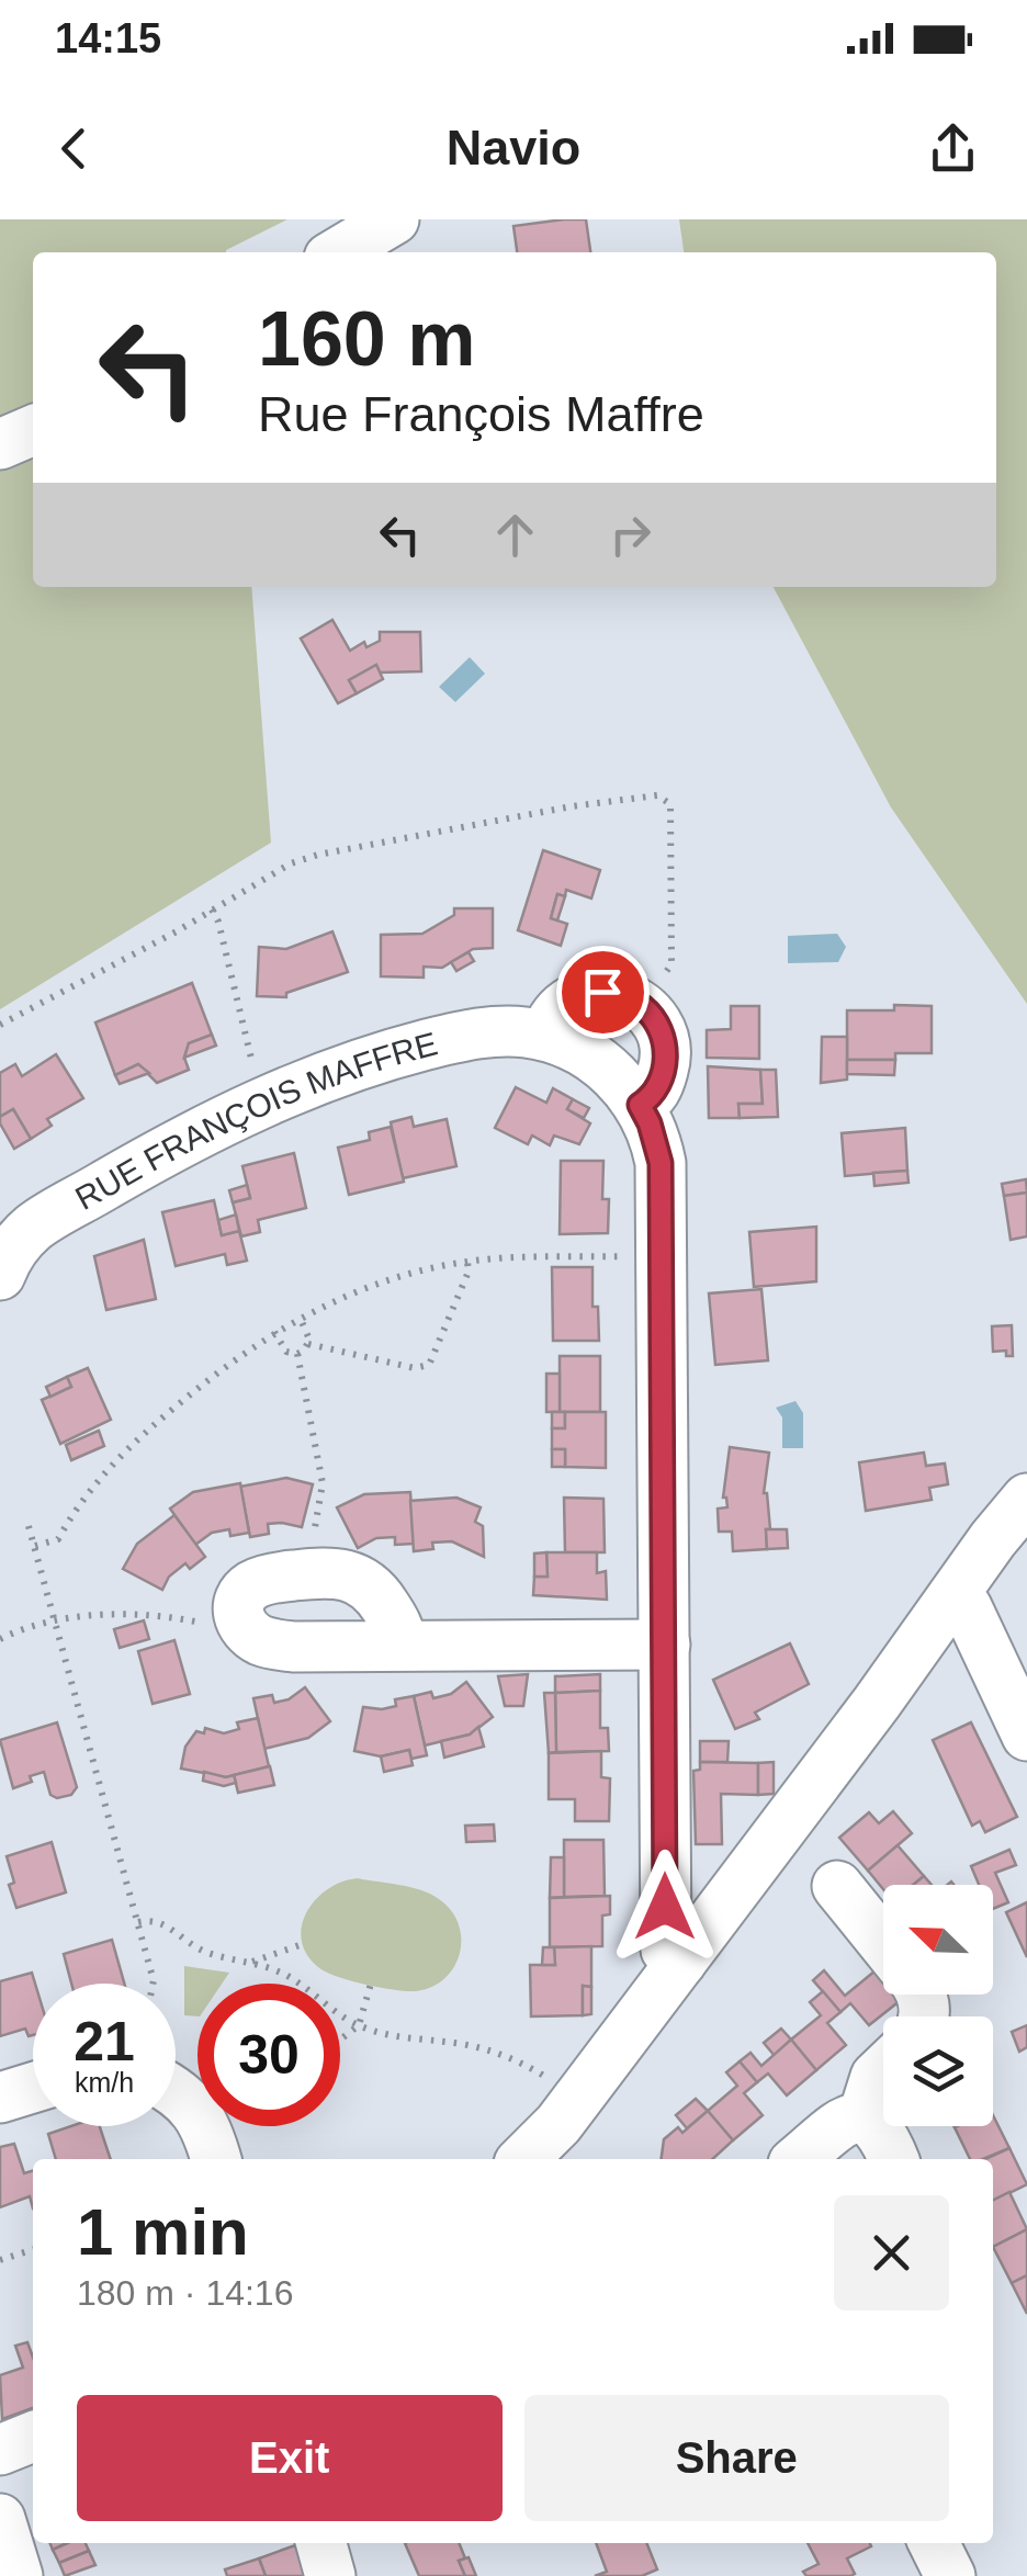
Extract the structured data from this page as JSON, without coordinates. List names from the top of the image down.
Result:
{
  "streets": {
    "street": ["RUE FRANÇOIS MAFFRE"]
  },
  "north": "top left",
  "page": {
    "status": "14:15",
    "header": "Navio",
    "turn": ["160 m", "Rue François Maffre"],
    "speed": "21 km/h",
    "limit": "30",
    "heading": ["1 min", "180 m · 14:16"],
    "buttons": ["Exit", "Share"]
  }
}
